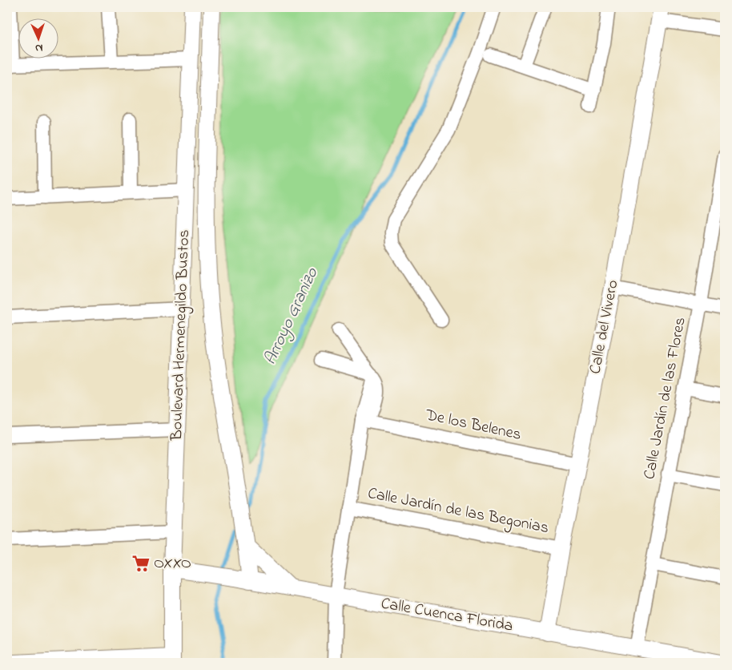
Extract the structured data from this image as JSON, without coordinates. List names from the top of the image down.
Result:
{
  "streets": {
    "street": [
      "Calle del Vivero",
      "Boulevard Hermenegildo Bustos",
      "Calle Jardín de las Flores",
      "De los Belenes",
      "Calle Jardín de las Begonias",
      "Calle Cuenca Florida"
    ]
  },
  "crossings": [
    ["Calle del Vivero", "De los Belenes"],
    ["Calle del Vivero", "Calle Jardín de las Begonias"],
    ["Calle del Vivero", "Calle Cuenca Florida"],
    ["Boulevard Hermenegildo Bustos", "Calle Cuenca Florida"],
    ["Calle Jardín de las Flores", "Calle Cuenca Florida"]
  ],
  "water": ["Arroyo Granizo"],
  "places": {
    "supermarket": ["OXXO"]
  },
  "north": "bottom"
}
